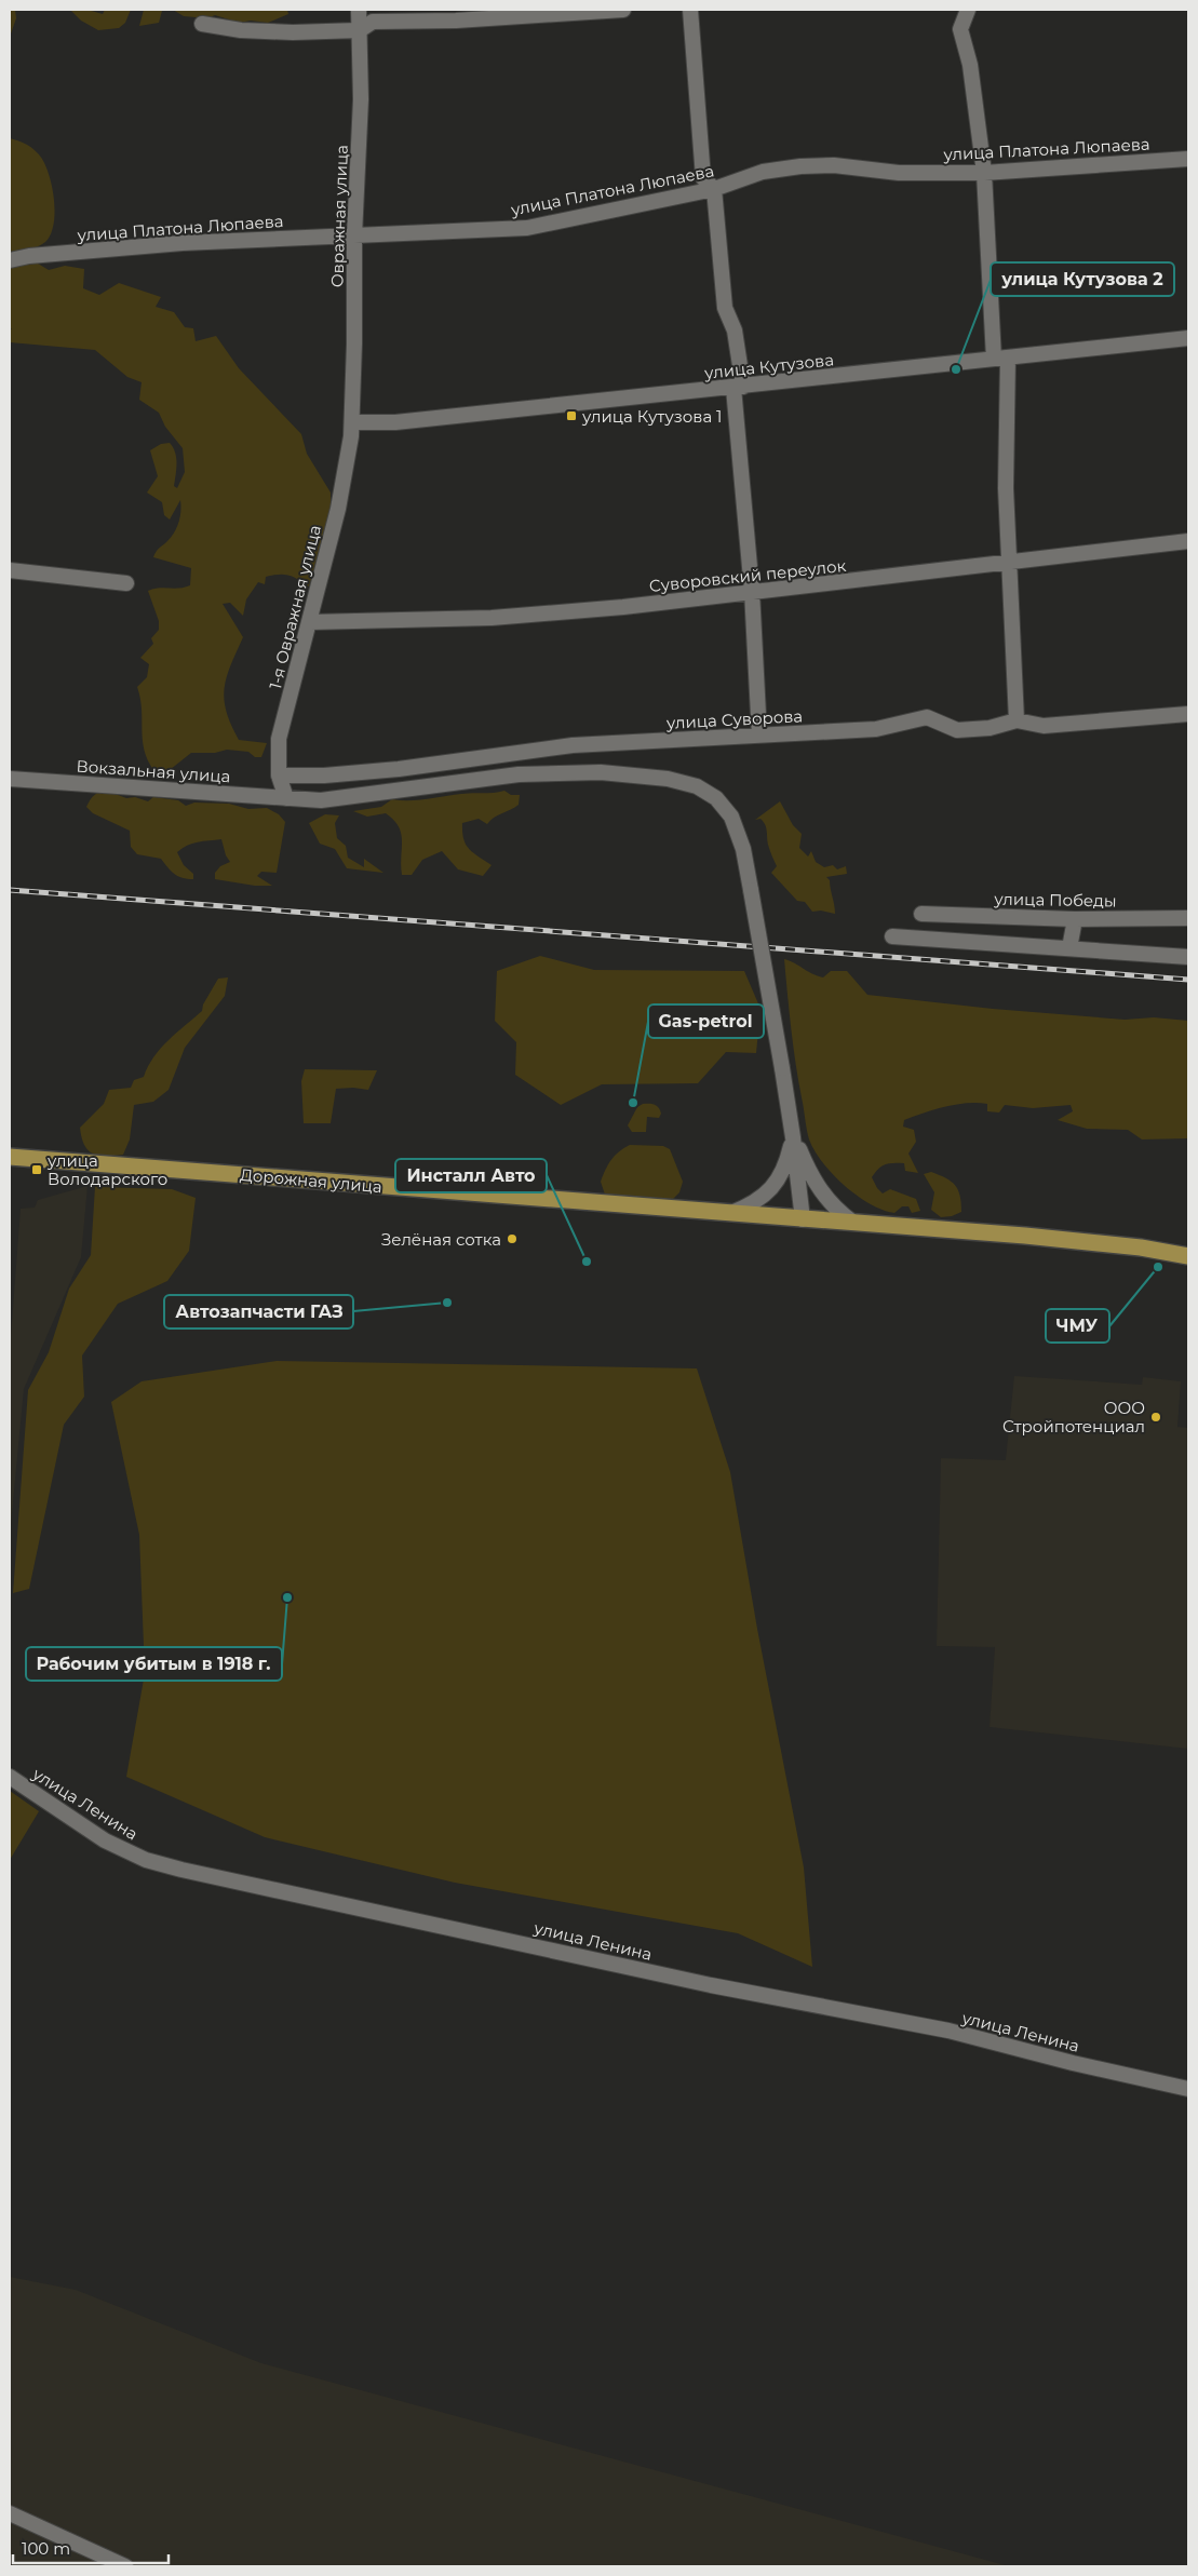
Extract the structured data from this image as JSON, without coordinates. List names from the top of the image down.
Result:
{
  "streets": {
    "main road": ["Дорожная улица"],
    "street": [
      "улица Платона Люпаева",
      "Овражная улица",
      "улица Кутузова",
      "Суворовский переулок",
      "1-я Овражная улица",
      "улица Суворова",
      "Вокзальная улица",
      "улица Победы",
      "улица Ленина"
    ]
  },
  "crossings": [
    ["улица Платона Люпаева", "Овражная улица"],
    ["Овражная улица", "улица Кутузова"],
    ["Овражная улица", "1-я Овражная улица"],
    ["улица Кутузова", "1-я Овражная улица"],
    ["Суворовский переулок", "1-я Овражная улица"],
    ["1-я Овражная улица", "улица Суворова"],
    ["1-я Овражная улица", "Вокзальная улица"]
  ],
  "places": {
    "other": [
      "улица Кутузова 2",
      "Gas-petrol",
      "Зелёная сотка",
      "Инсталл Авто",
      "ЧМУ",
      "Автозапчасти ГАЗ",
      "ООО Стройпотенциал",
      "Рабочим убитым в 1918 г."
    ],
    "transit": ["улица Кутузова 1", "улица Володарского"]
  },
  "scale_bar": "100 m"
}
